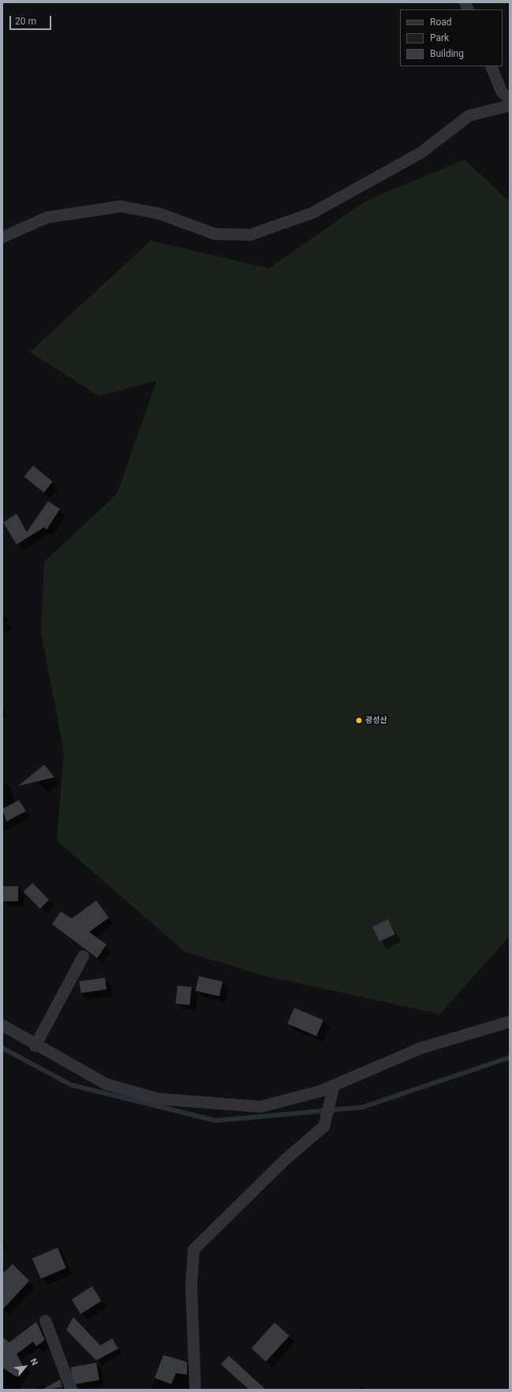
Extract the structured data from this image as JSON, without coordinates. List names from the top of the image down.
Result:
{
  "places": ["광성산"],
  "legend": ["Road", "Park", "Building"],
  "scale_bar": "20 m",
  "north": "top right"
}
